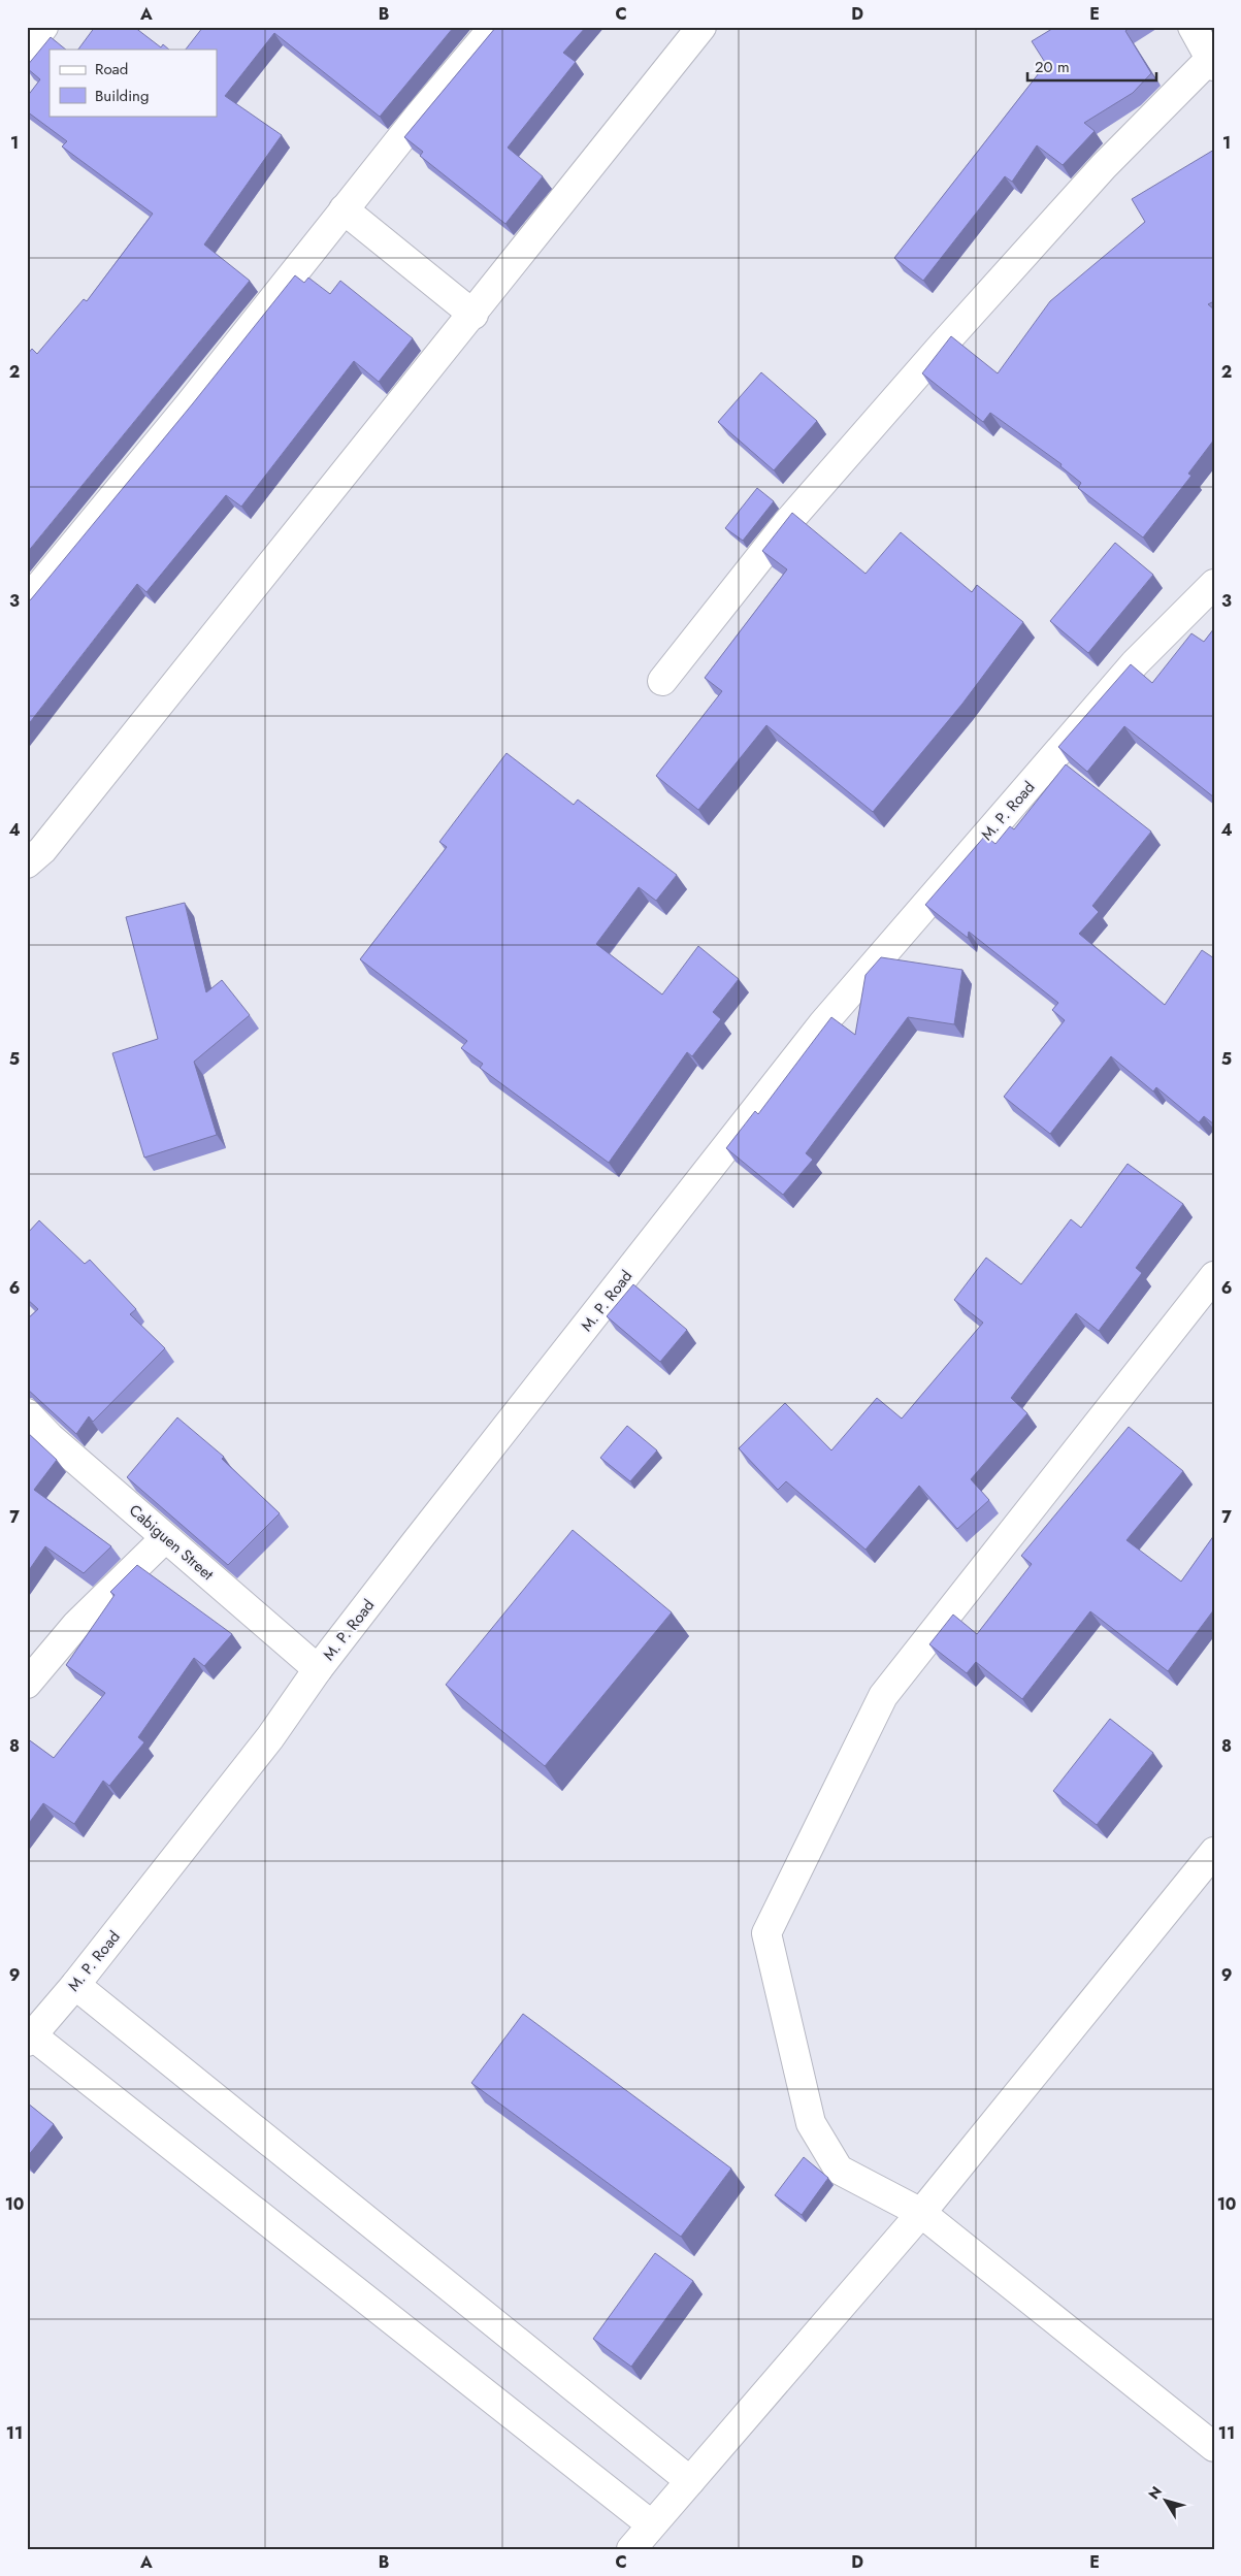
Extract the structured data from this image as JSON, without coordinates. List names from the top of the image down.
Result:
{
  "streets": {
    "street": ["M. P. Road", "Cabiguen Street"]
  },
  "crossings": [
    ["M. P. Road", "Cabiguen Street"]
  ],
  "legend": ["Road", "Building"],
  "scale_bar": "20 m",
  "north": "top left",
  "grid": {
    "columns": [
      "A",
      "B",
      "C",
      "D",
      "E"
    ],
    "rows": [
      "1",
      "2",
      "3",
      "4",
      "5",
      "6",
      "7",
      "8",
      "9",
      "10",
      "11"
    ]
  }
}
